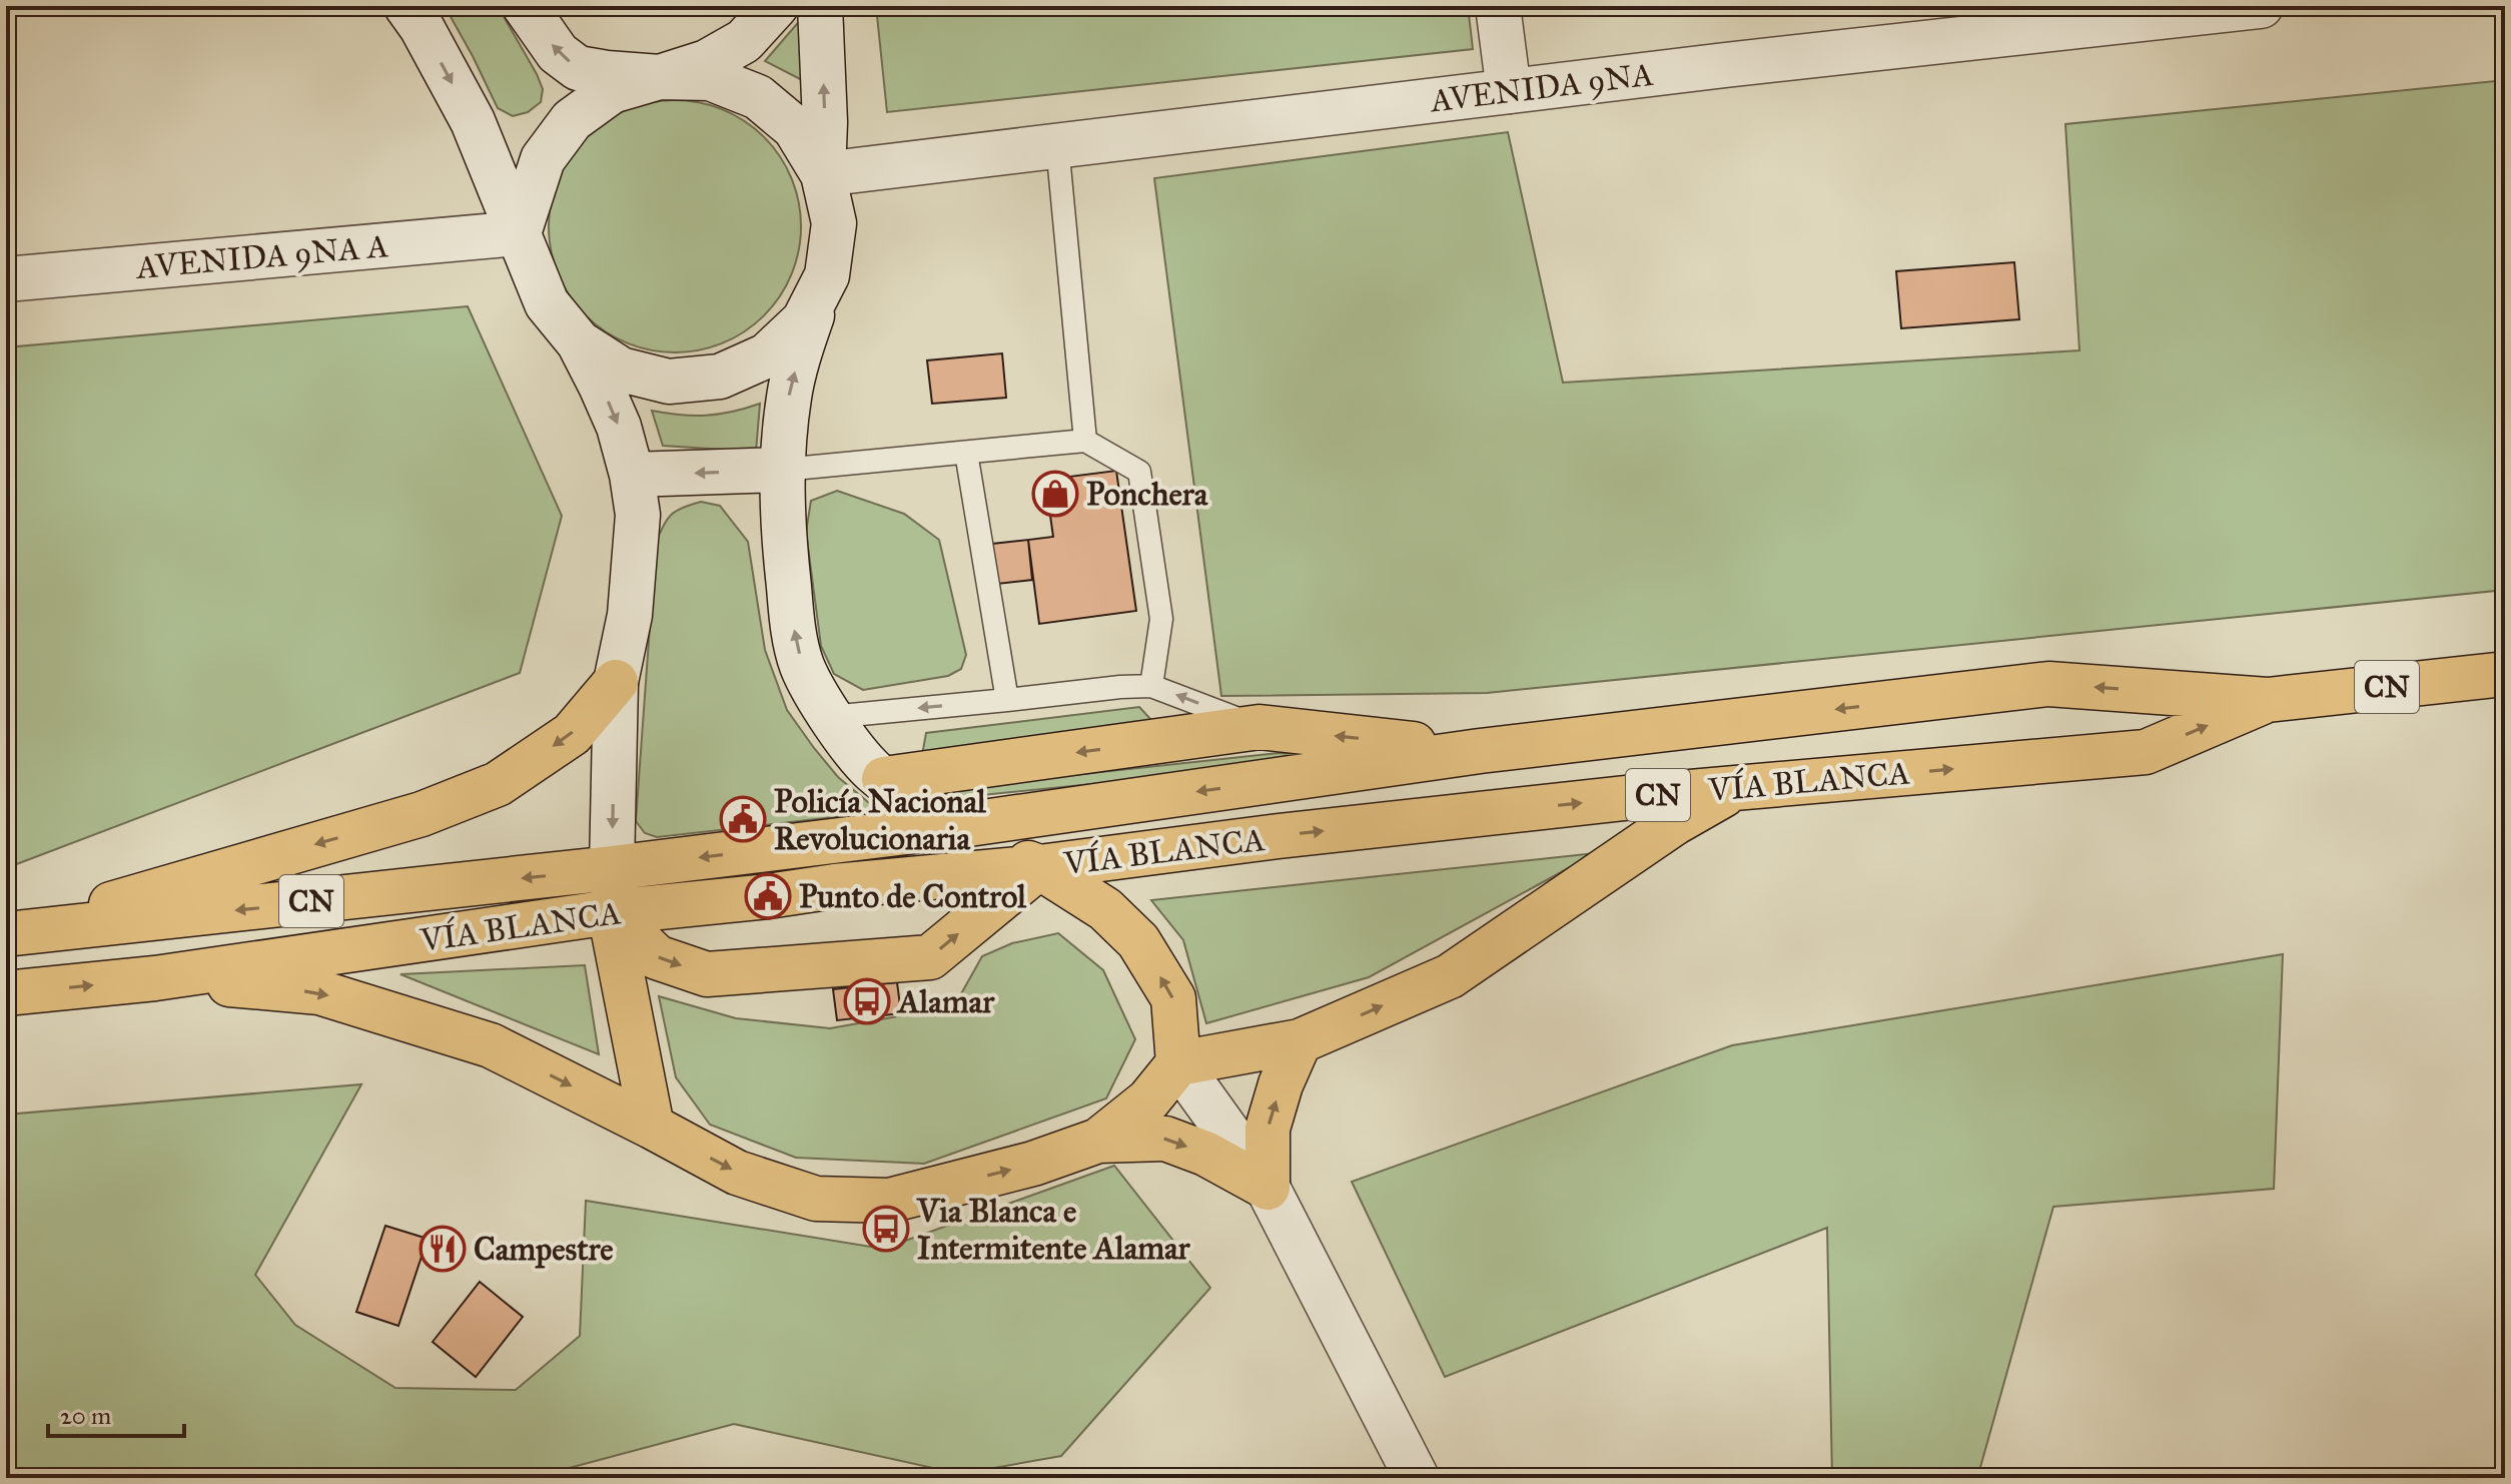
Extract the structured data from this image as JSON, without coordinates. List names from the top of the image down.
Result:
{
  "streets": {
    "highway": ["CN", "VÍA BLANCA"],
    "main road": ["AVENIDA 9NA", "AVENIDA 9NA A"]
  },
  "places": {
    "shop": ["Ponchera"],
    "public building": ["Policía Nacional Revolucionaria", "Punto de Control"],
    "bus stop": ["Alamar", "Via Blanca e Intermitente Alamar"],
    "restaurant": ["Campestre"]
  },
  "scale_bar": "20 m"
}
